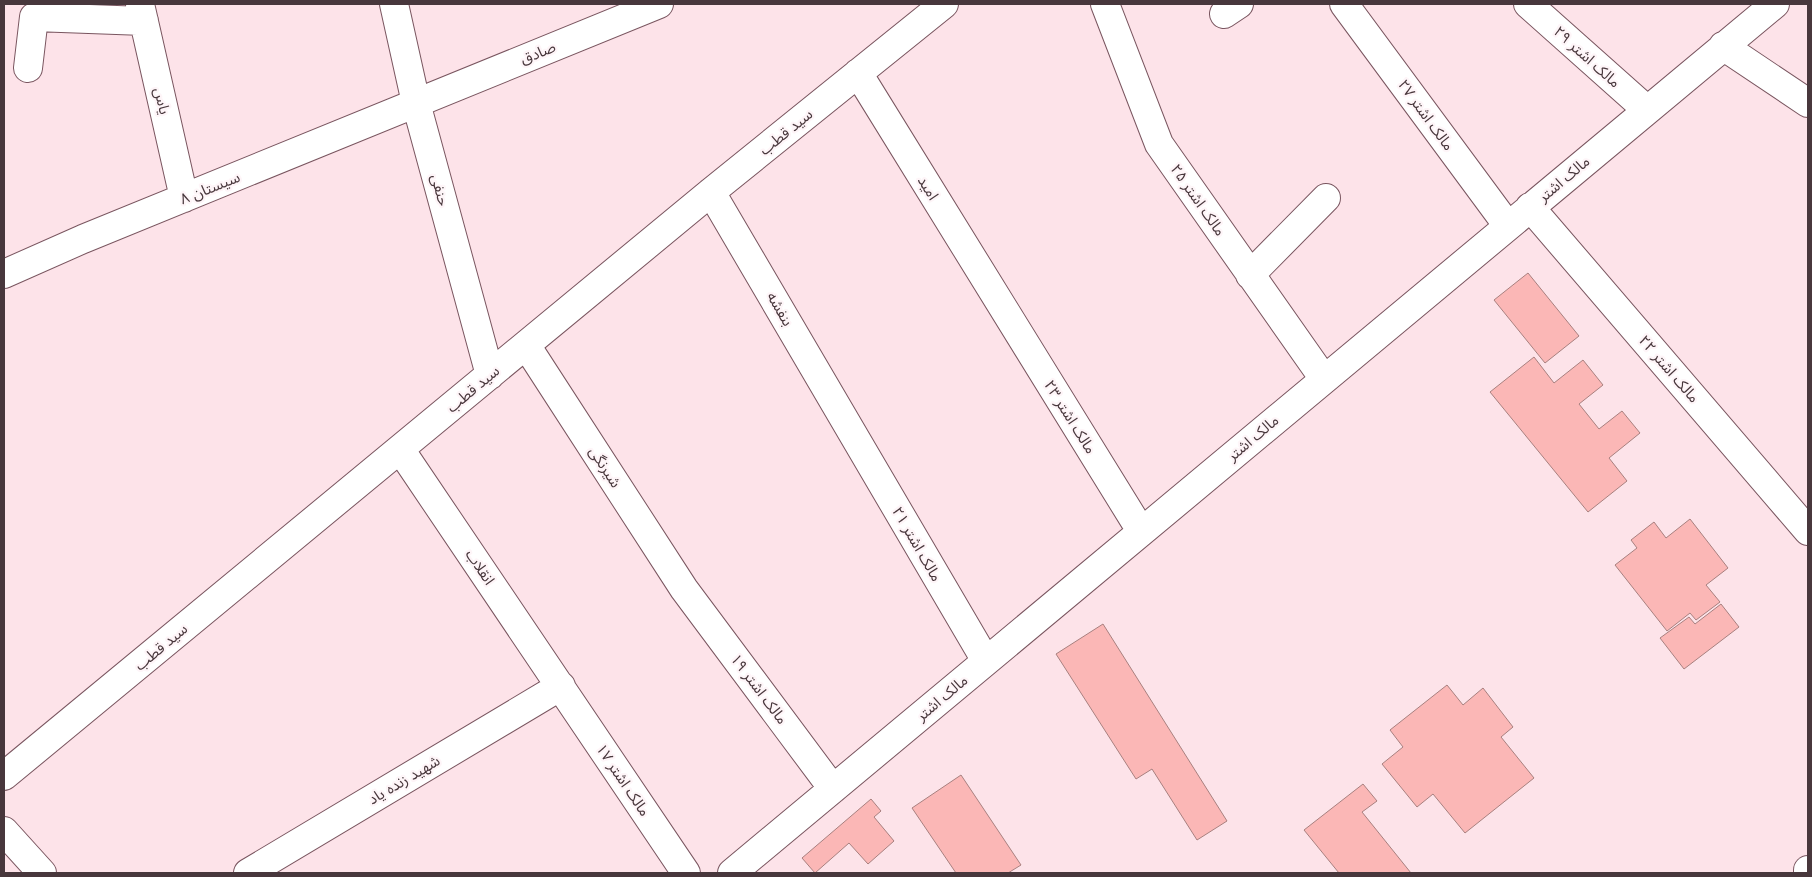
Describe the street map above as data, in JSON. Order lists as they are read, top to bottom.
{
  "streets": {
    "street": [
      "صادق",
      "مالک اشتر ۲۹",
      "یاس",
      "مالک اشتر ۲۷",
      "سید قطب",
      "مالک اشتر",
      "سیستان ۸",
      "امید",
      "حنفی",
      "مالک اشتر ۲۵",
      "بنفشه",
      "مالک اشتر ۲۲",
      "مالک اشتر ۲۳",
      "شیرنگی",
      "مالک اشتر ۲۱",
      "انقلاب",
      "مالک اشتر ۱۹",
      "شهید زنده یاد",
      "مالک اشتر ۱۷"
    ]
  },
  "crossings": [
    ["صادق", "سیستان ۸"],
    ["صادق", "حنفی"],
    ["مالک اشتر ۲۹", "مالک اشتر"],
    ["یاس", "سیستان ۸"],
    ["مالک اشتر ۲۷", "مالک اشتر"],
    ["سید قطب", "امید"],
    ["سید قطب", "حنفی"],
    ["سید قطب", "بنفشه"],
    ["سید قطب", "شیرنگی"],
    ["سید قطب", "انقلاب"],
    ["مالک اشتر", "مالک اشتر ۲۵"],
    ["مالک اشتر", "مالک اشتر ۲۲"],
    ["مالک اشتر", "مالک اشتر ۲۳"],
    ["مالک اشتر", "مالک اشتر ۲۱"],
    ["مالک اشتر", "مالک اشتر ۱۹"],
    ["سیستان ۸", "حنفی"],
    ["امید", "مالک اشتر ۲۳"],
    ["بنفشه", "مالک اشتر ۲۱"],
    ["شیرنگی", "مالک اشتر ۱۹"],
    ["انقلاب", "شهید زنده یاد"],
    ["انقلاب", "مالک اشتر ۱۷"],
    ["شهید زنده یاد", "مالک اشتر ۱۷"]
  ]
}
